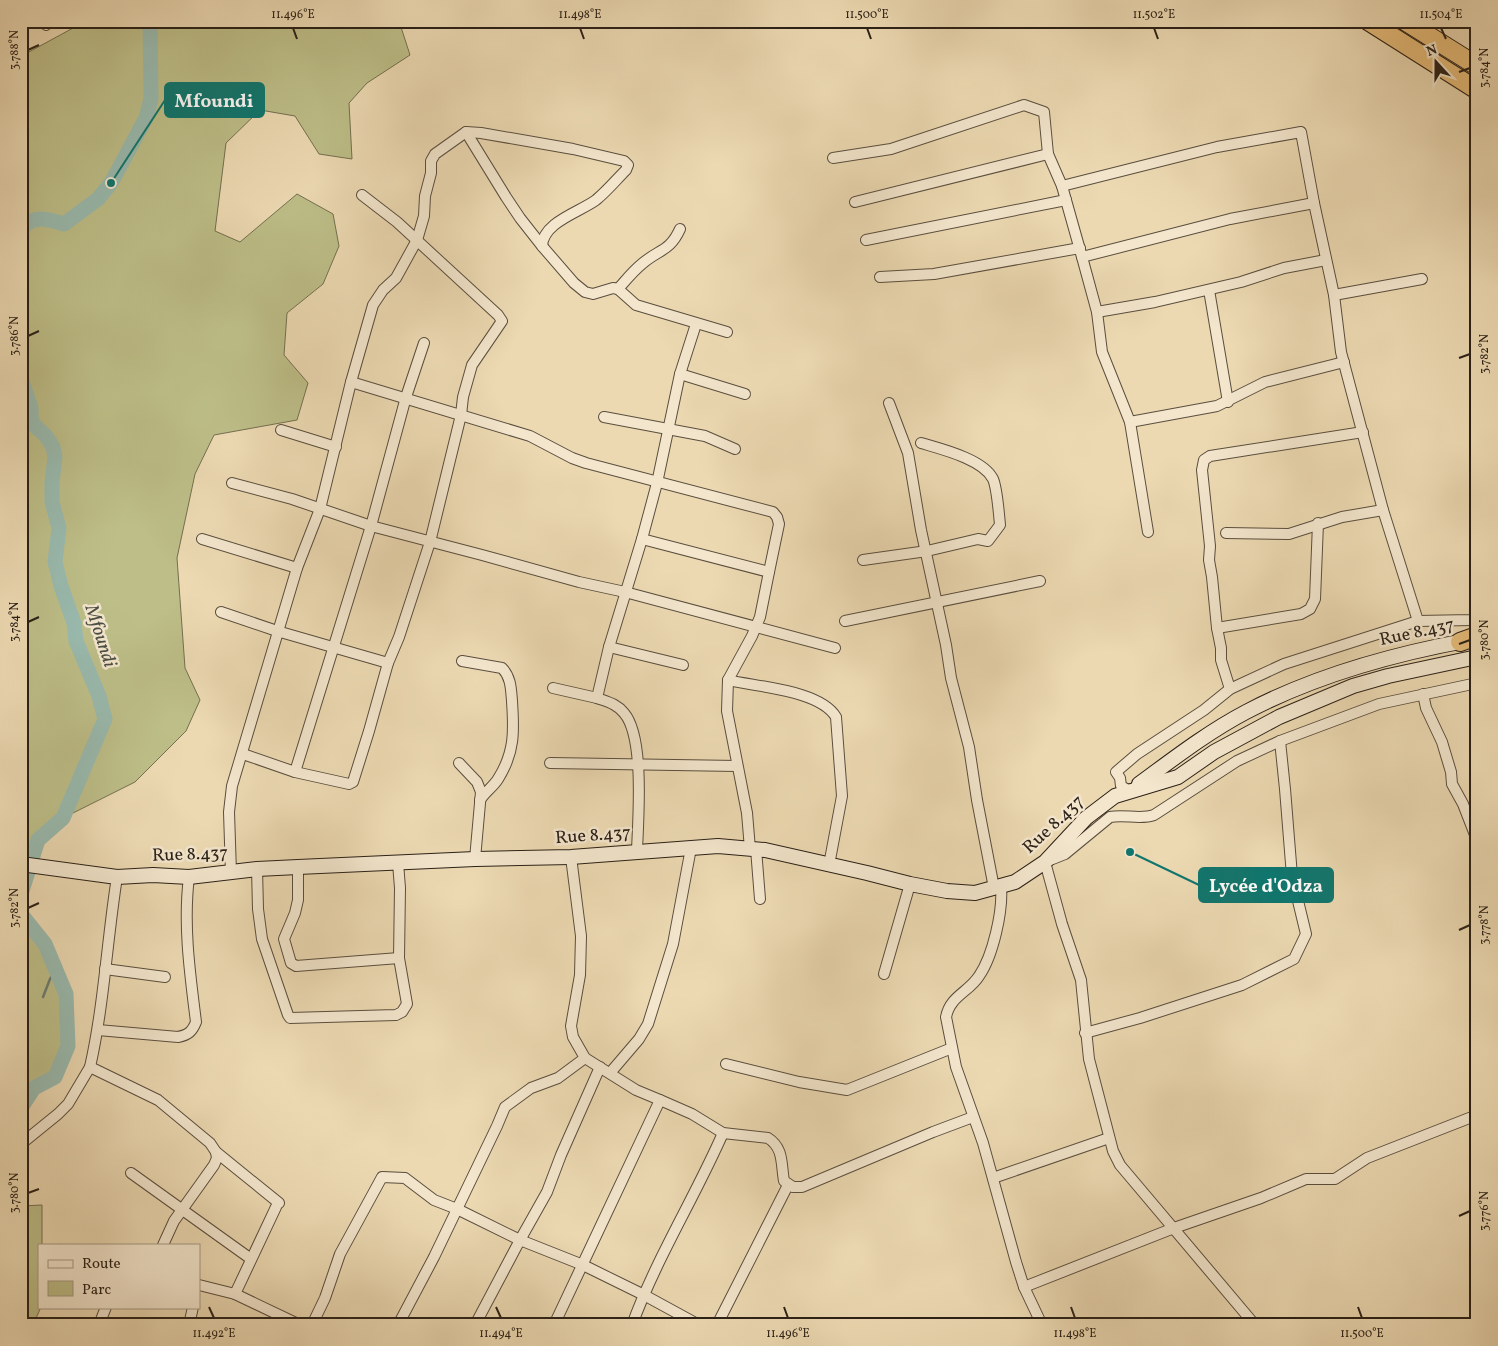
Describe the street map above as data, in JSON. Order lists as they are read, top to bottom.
{
  "streets": {
    "main road": ["Rue 8.437"]
  },
  "water": ["Mfoundi"],
  "places": ["Mfoundi", "Lycée d'Odza"],
  "legend": ["Route", "Parc"],
  "north": "top",
  "coordinates": [
    "11.496°E",
    "11.498°E",
    "11.500°E",
    "11.502°E",
    "11.504°E",
    "3.788°N",
    "3.784°N",
    "3.786°N",
    "3.782°N",
    "3.780°N",
    "3.778°N",
    "3.776°N",
    "11.492°E",
    "11.494°E"
  ]
}
